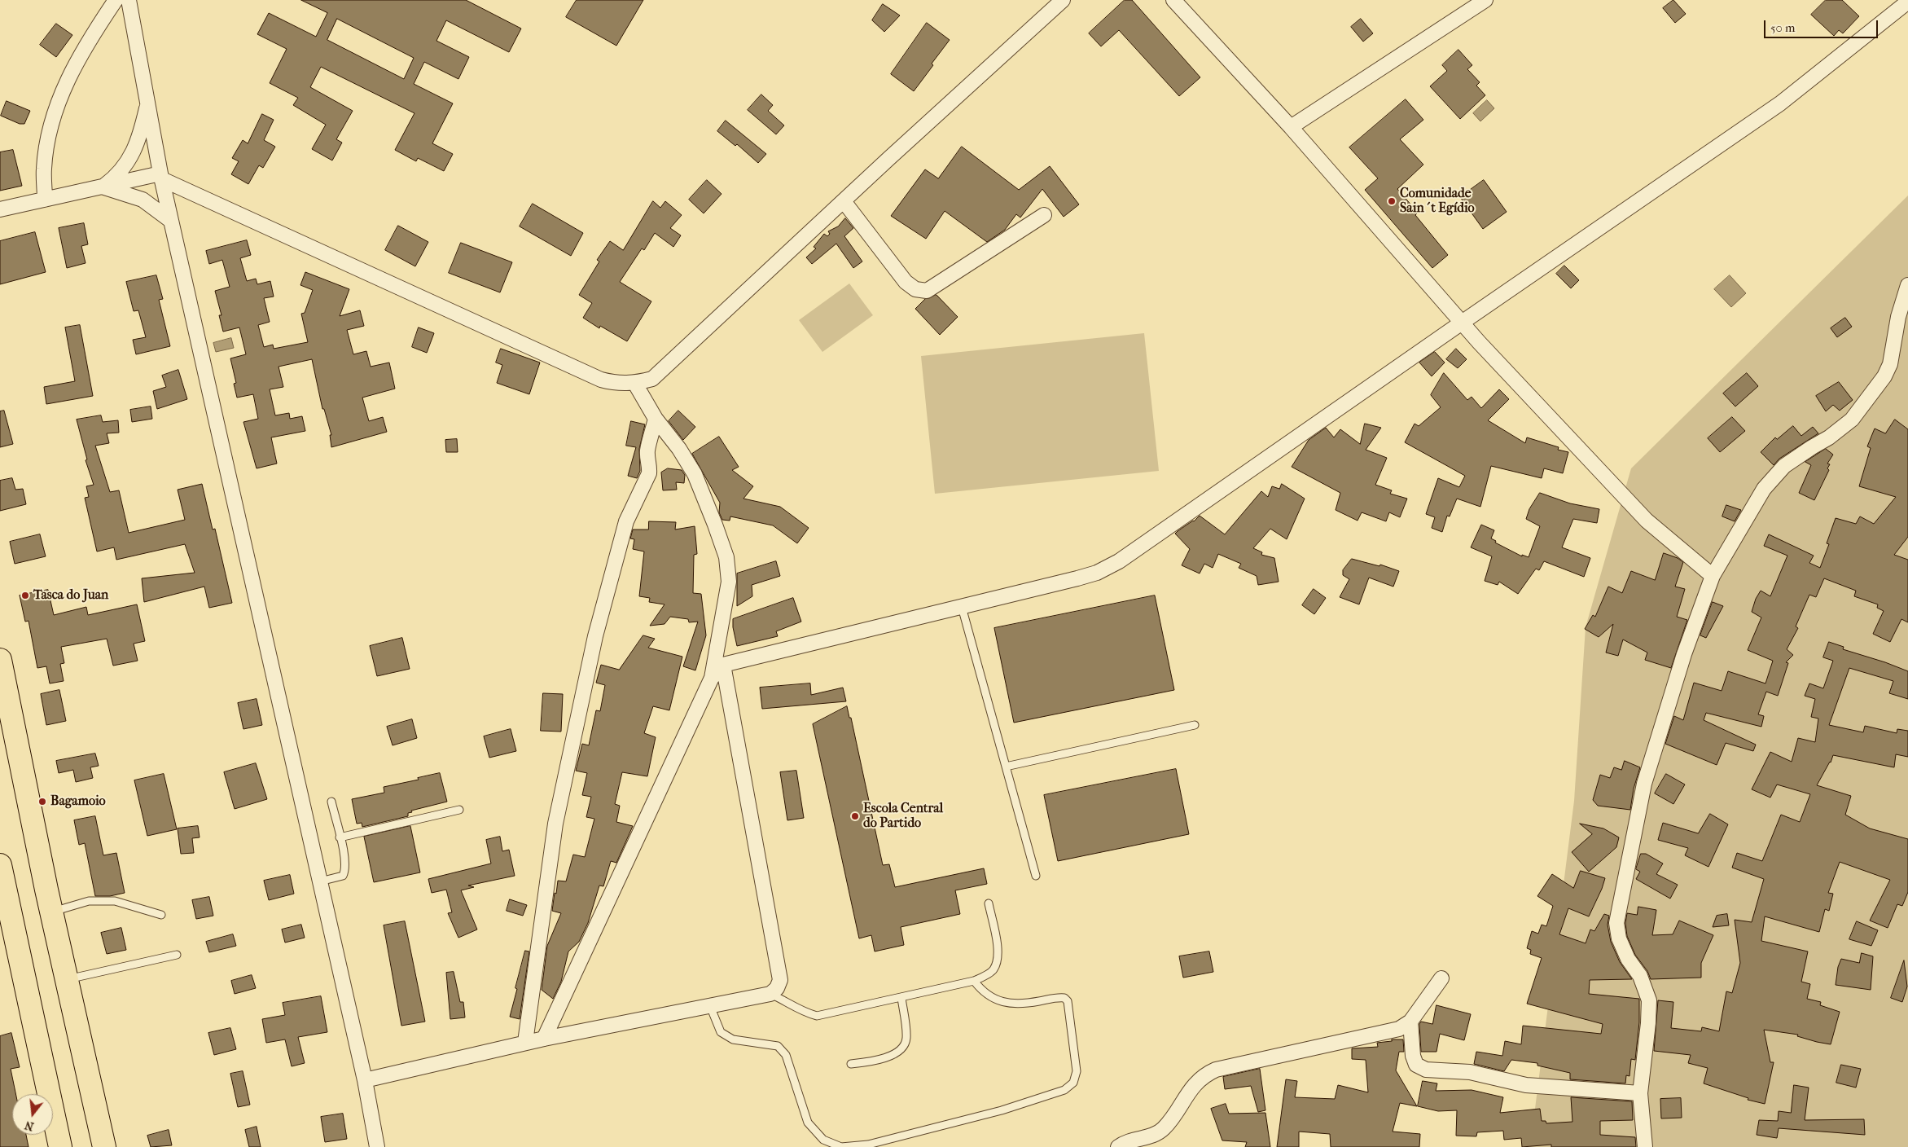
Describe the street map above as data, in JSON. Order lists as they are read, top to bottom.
{
  "places": [
    "Comunidade Sain´t Egídio",
    "Tasca do Juan",
    "Bagamoio",
    "Escola Central do Partido"
  ],
  "scale_bar": "50 m",
  "north": "bottom"
}
